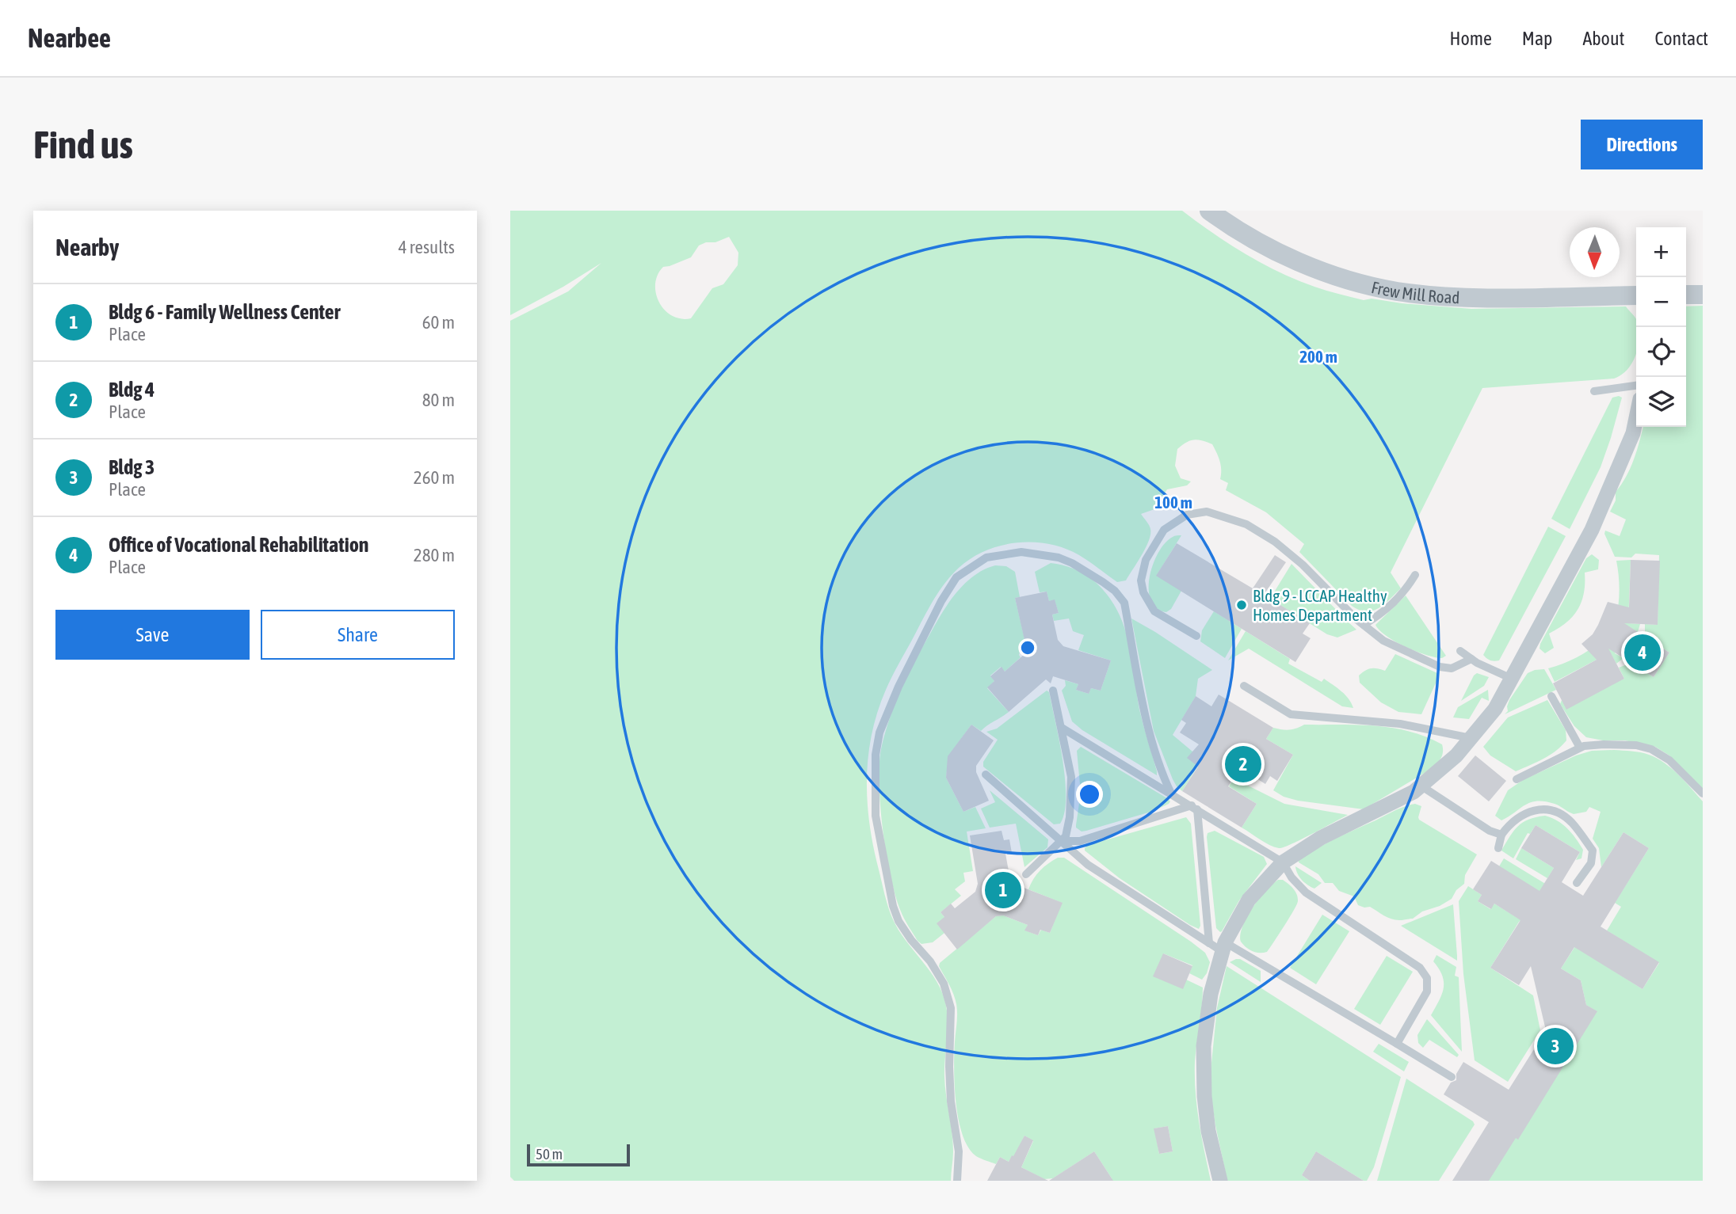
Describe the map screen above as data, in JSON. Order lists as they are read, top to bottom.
{
  "streets": {
    "street": ["Frew Mill Road"]
  },
  "places": ["Bldg 9 - LCCAP Healthy Homes Department"],
  "scale_bar": "50 m",
  "north": "bottom",
  "page": {
    "header": "Nearbee",
    "nav": [
      "Home",
      "Map",
      "About",
      "Contact"
    ],
    "buttons": [
      "Directions",
      ["Save", "Share"]
    ],
    "title": "Find us",
    "heading": ["Nearby", "4 results"],
    "map_buttons": ["+", "−"],
    "list": [
      {
        "mark": "1",
        "name": "Bldg 6 - Family Wellness Center",
        "note": "Place",
        "value": "60 m"
      },
      {
        "mark": "2",
        "name": "Bldg 4",
        "note": "Place",
        "value": "80 m"
      },
      {
        "mark": "3",
        "name": "Bldg 3",
        "note": "Place",
        "value": "260 m"
      },
      {
        "mark": "4",
        "name": "Office of Vocational Rehabilitation",
        "note": "Place",
        "value": "280 m"
      }
    ],
    "pins": [
      "4",
      "2",
      "1",
      "3"
    ],
    "scale": "50 m"
  },
  "rings": ["200 m", "100 m"]
}
